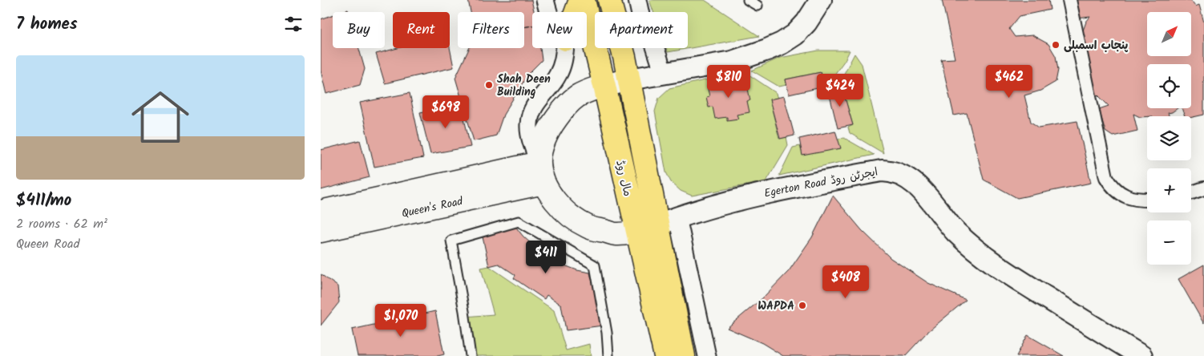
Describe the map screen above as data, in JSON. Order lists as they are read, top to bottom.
{
  "streets": {
    "main road": ["مال روڈ", "Queen's Road"],
    "street": ["Egerton Road ایجرٹن روڈ"]
  },
  "places": ["پنجاب اسمبلی", "Shah Deen Building", "WAPDA"],
  "north": "top right",
  "page": {
    "heading": "7 homes",
    "map_buttons": ["+", "−"],
    "chip": [
      "Buy",
      "Rent",
      "Filters",
      "New",
      "Apartment"
    ],
    "list": [
      {
        "name": "$411/mo",
        "note": "2 rooms · 62 m² · Queen Road"
      }
    ],
    "price": [
      "$810",
      "$462",
      "$424",
      "$698",
      "$411",
      "$408",
      "$1,070"
    ]
  }
}
